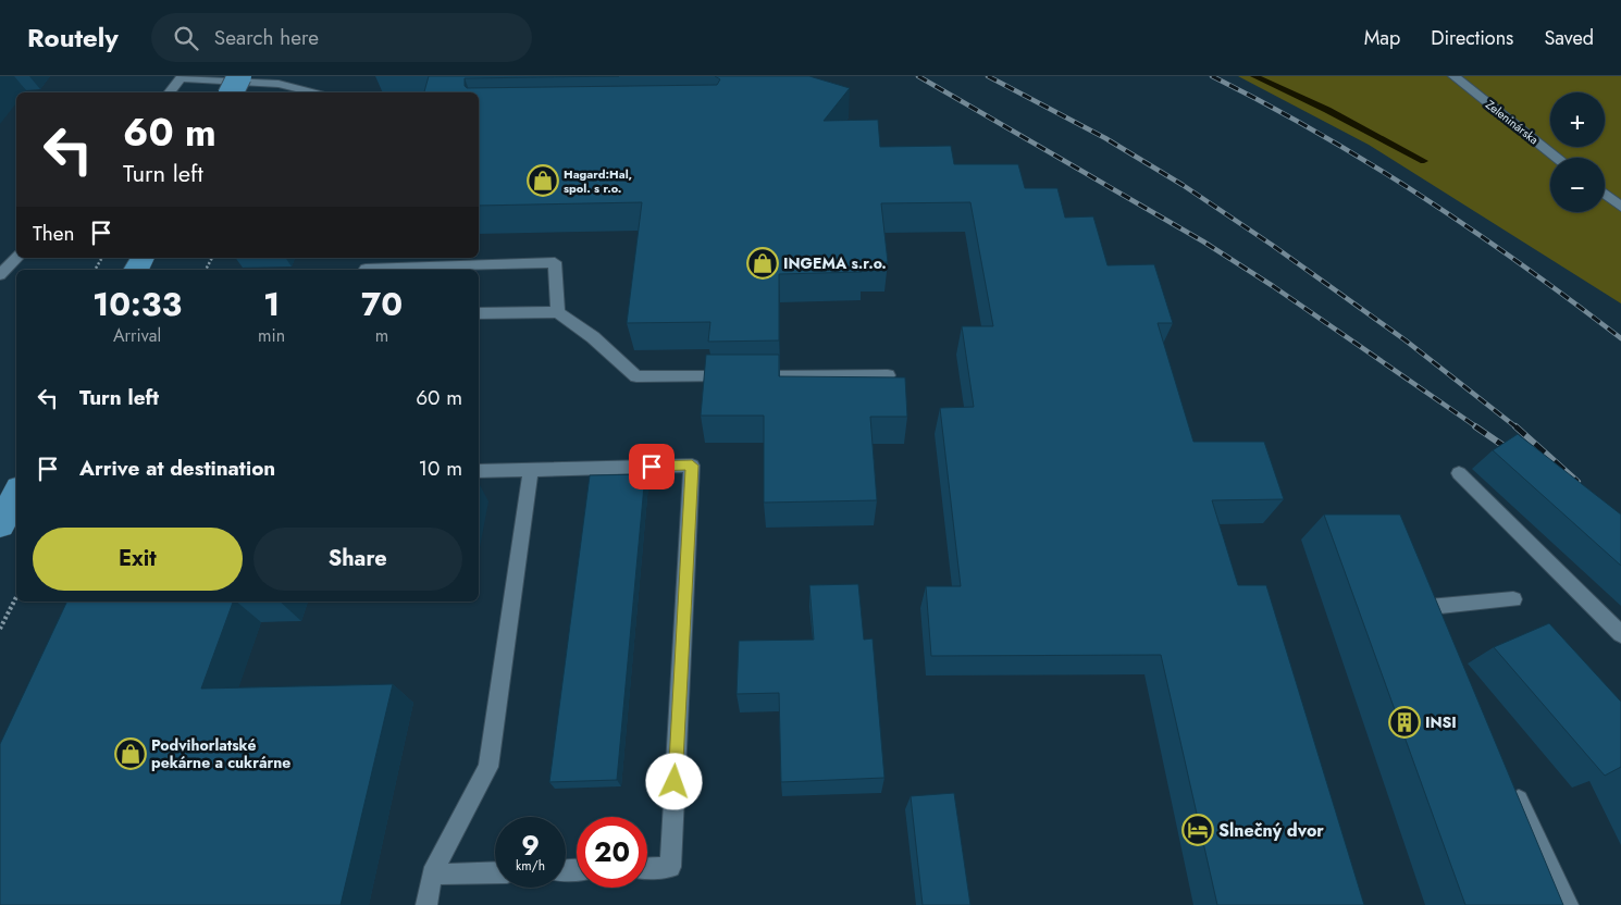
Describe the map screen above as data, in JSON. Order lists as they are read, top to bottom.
{
  "streets": {
    "lane": ["Zeleninárska"]
  },
  "places": {
    "shop": ["Hagard:Hal, spol. s r.o.", "INGEMA s.r.o.", "Podvihorlatské pekárne a cukrárne"],
    "building": ["INSI"],
    "hotel": ["Slnečný dvor"]
  },
  "page": {
    "header": "Routely",
    "search": "Search here",
    "nav": ["Map", "Directions", "Saved"],
    "map_buttons": ["+", "−"],
    "turn": ["60 m", "Turn left"],
    "then": "Then",
    "eta": [
      "10:33",
      "Arrival",
      "1",
      "min",
      "70",
      "m"
    ],
    "list": [
      {
        "name": "Turn left",
        "value": "60 m"
      },
      {
        "name": "Arrive at destination",
        "value": "10 m"
      }
    ],
    "buttons": ["Exit", "Share"],
    "speed": "9 km/h",
    "limit": "20"
  }
}
